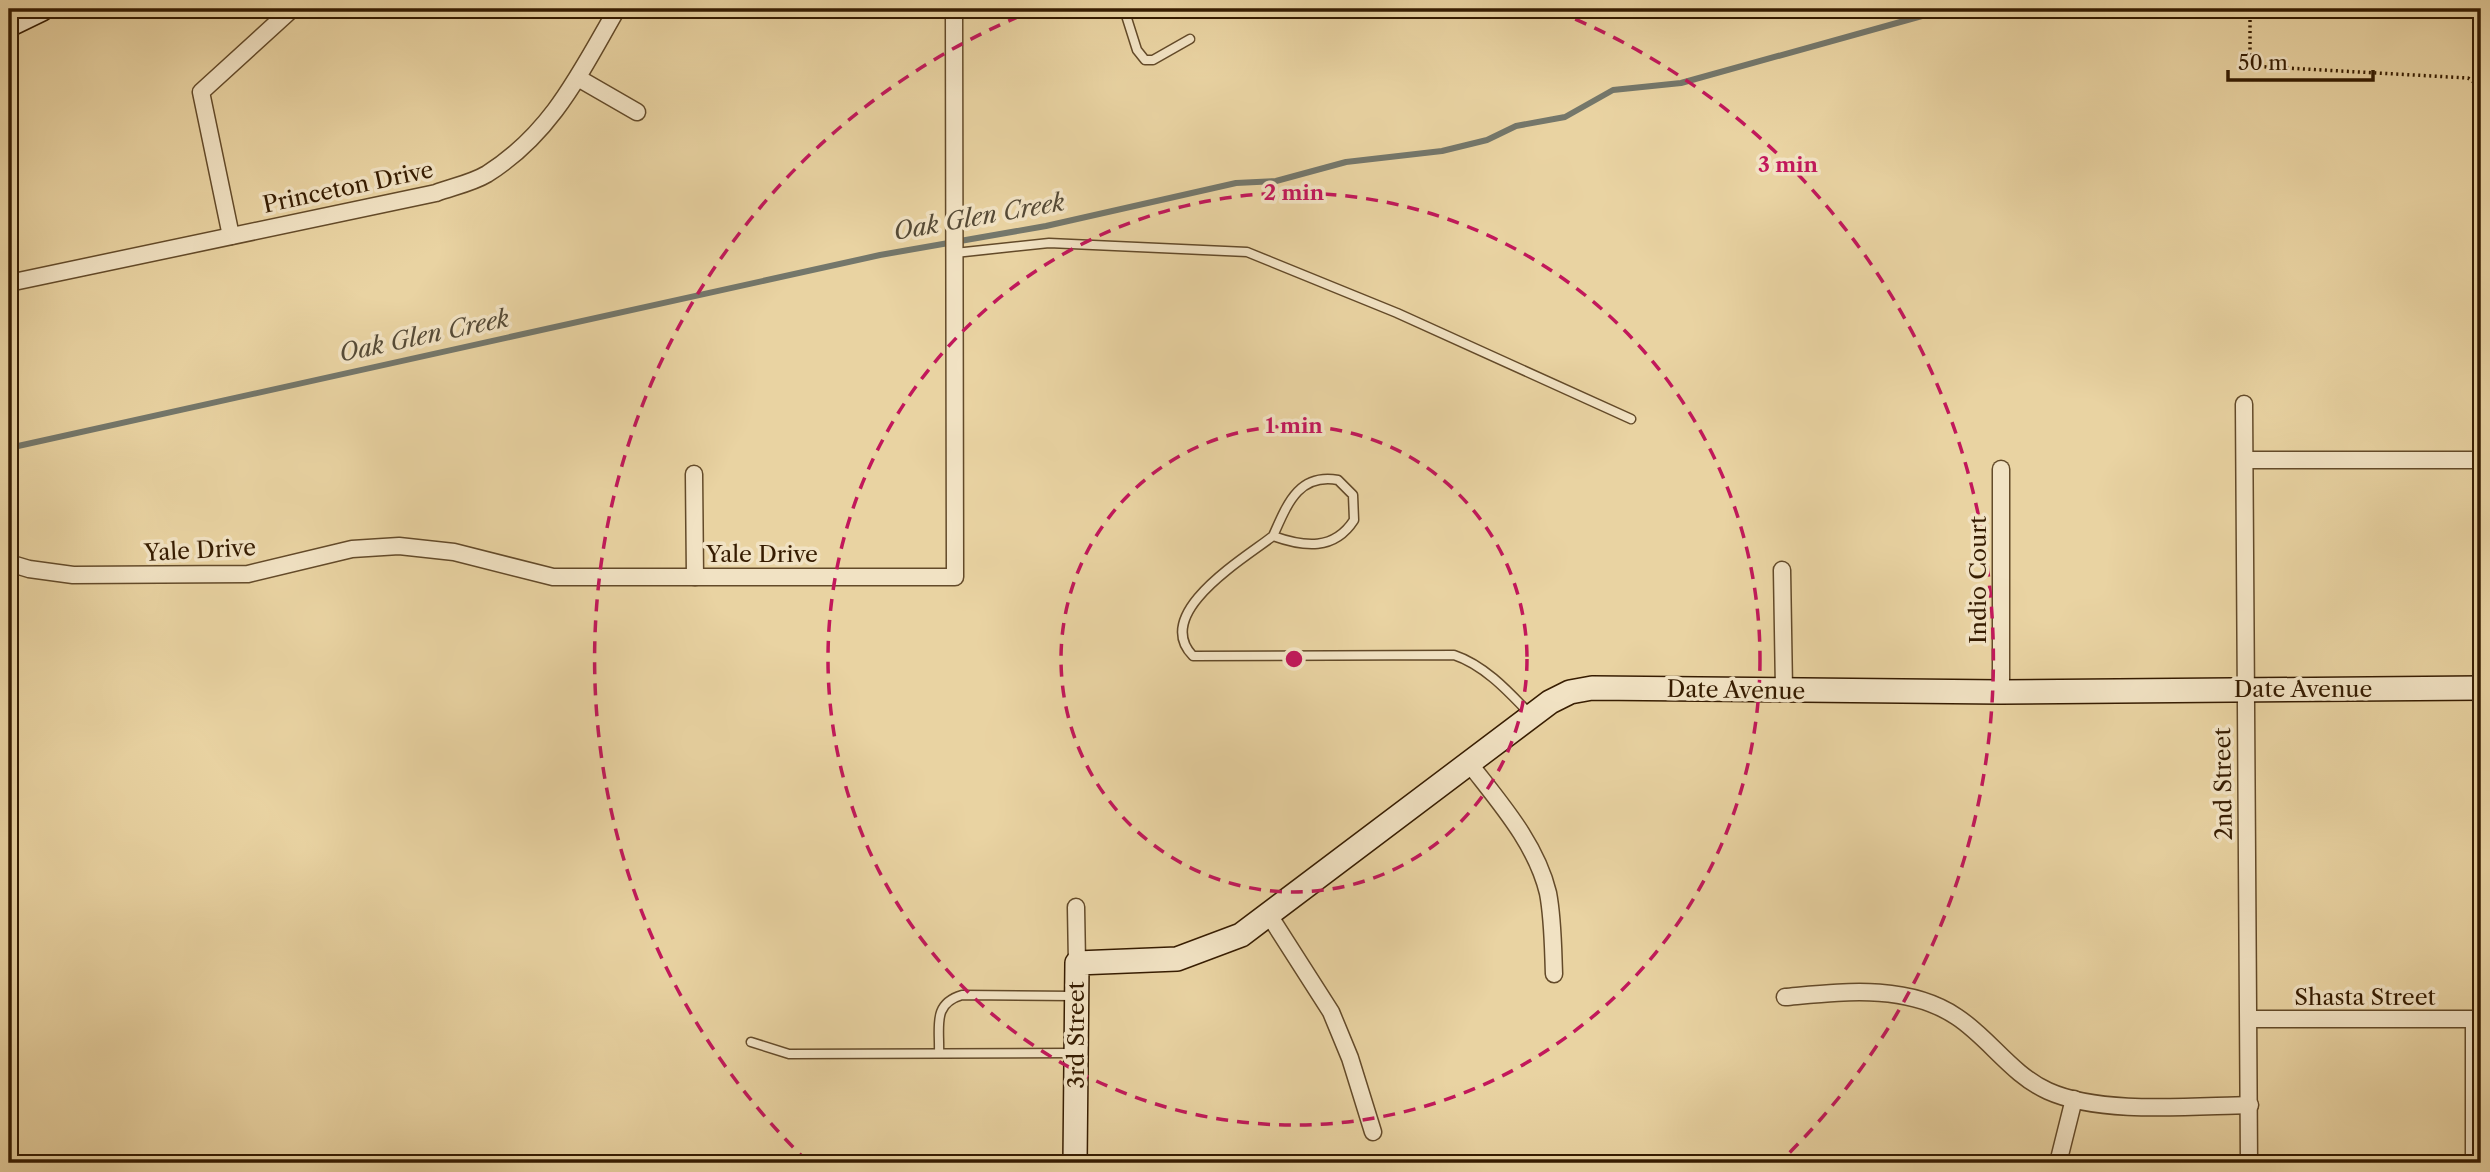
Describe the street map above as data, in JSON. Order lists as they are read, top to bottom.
{
  "streets": {
    "street": [
      "Princeton Drive",
      "Yale Drive",
      "Indio Court",
      "Date Avenue",
      "2nd Street",
      "Shasta Street",
      "3rd Street"
    ]
  },
  "crossings": [
    ["Indio Court", "Date Avenue"],
    ["Date Avenue", "2nd Street"],
    ["Date Avenue", "3rd Street"],
    ["2nd Street", "Shasta Street"]
  ],
  "water": ["Oak Glen Creek"],
  "scale_bar": "50 m",
  "rings": ["3 min", "2 min", "1 min"]
}
